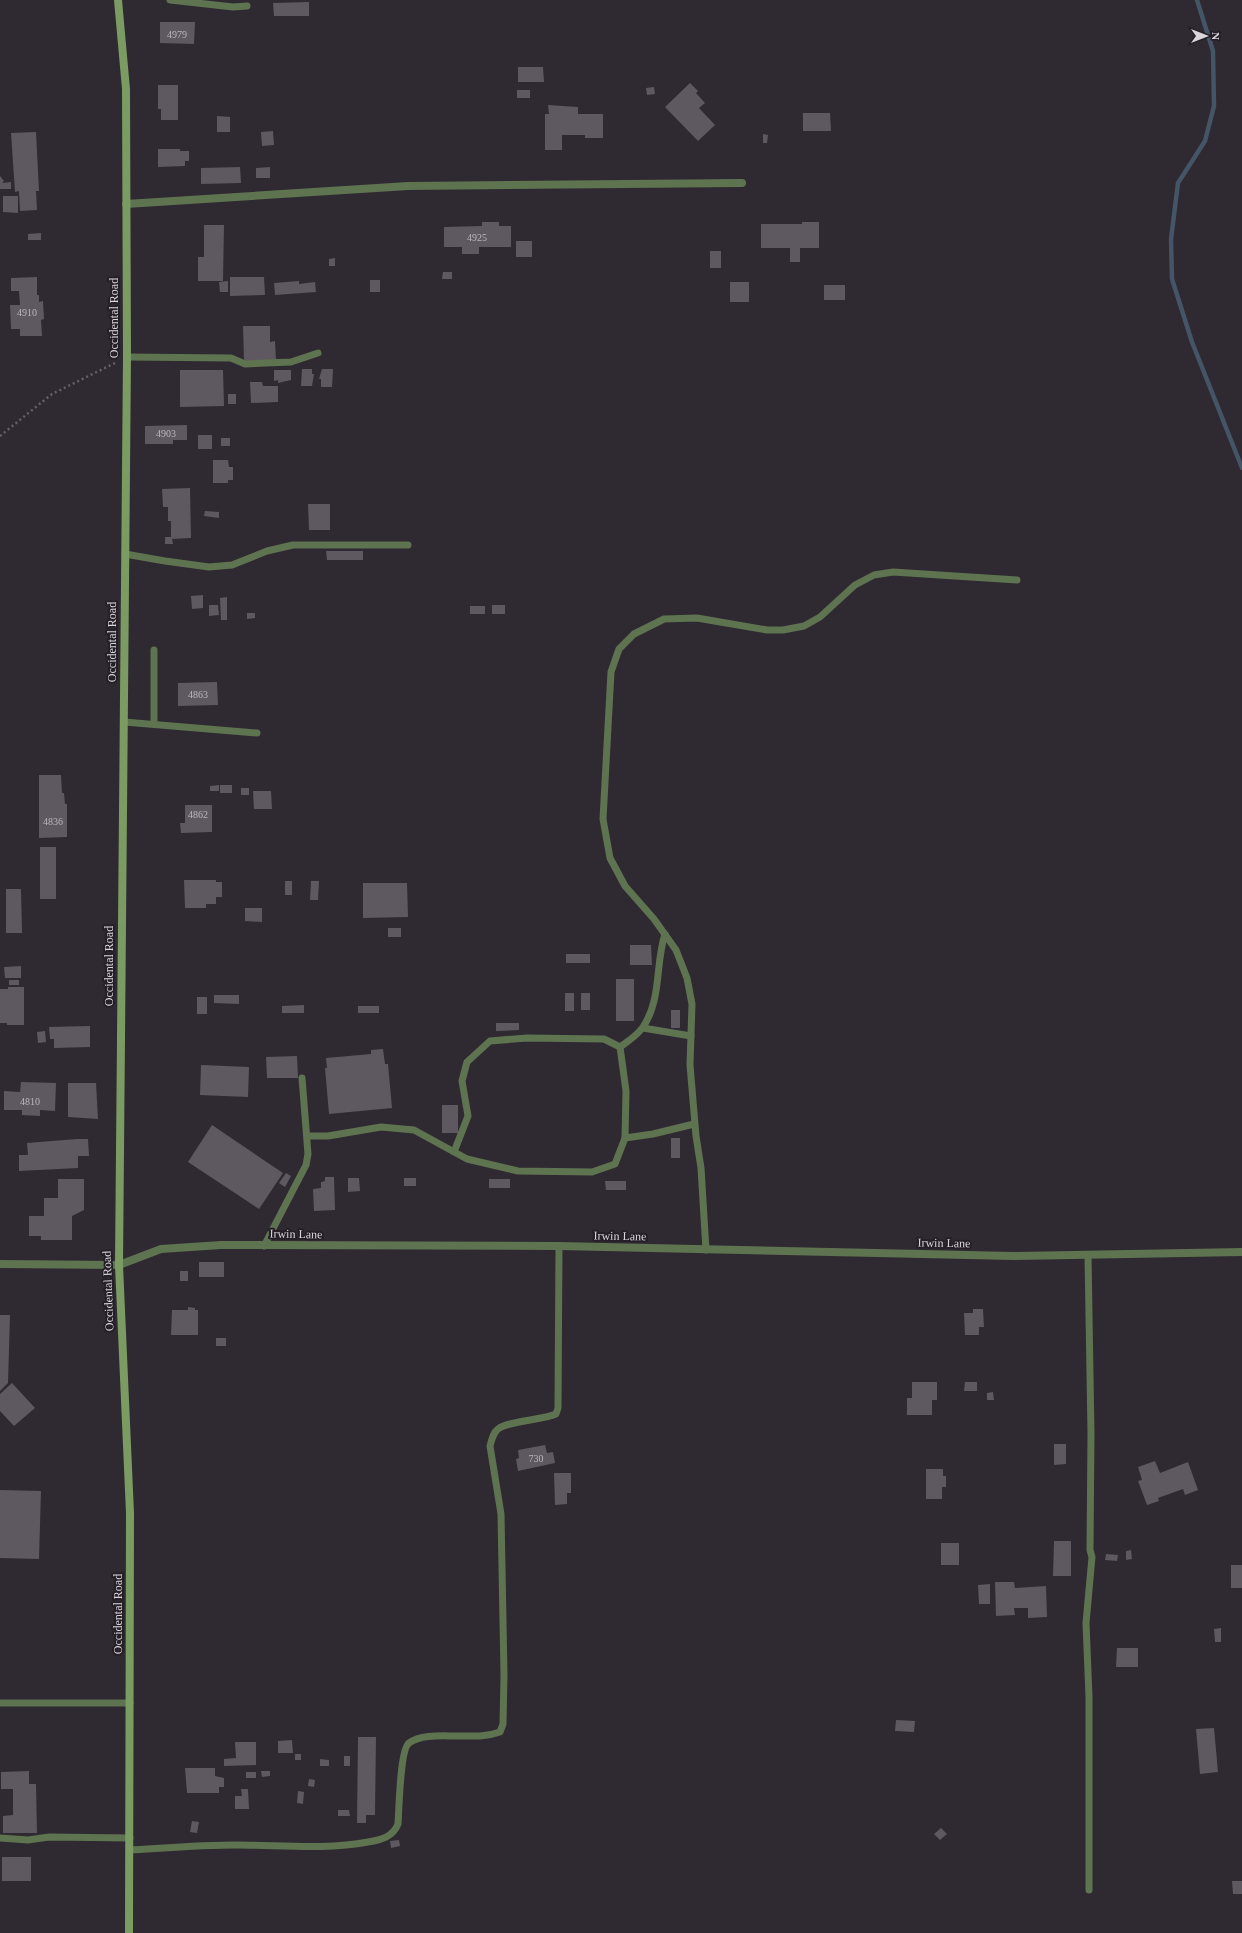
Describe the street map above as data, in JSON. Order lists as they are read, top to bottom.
{
  "streets": {
    "street": ["Occidental Road", "Irwin Lane"]
  },
  "crossings": [
    ["Occidental Road", "Irwin Lane"]
  ],
  "house_numbers": [
    "4979",
    "4925",
    "4910",
    "4903",
    "4863",
    "4862",
    "4836",
    "4810",
    "730"
  ],
  "north": "right"
}
